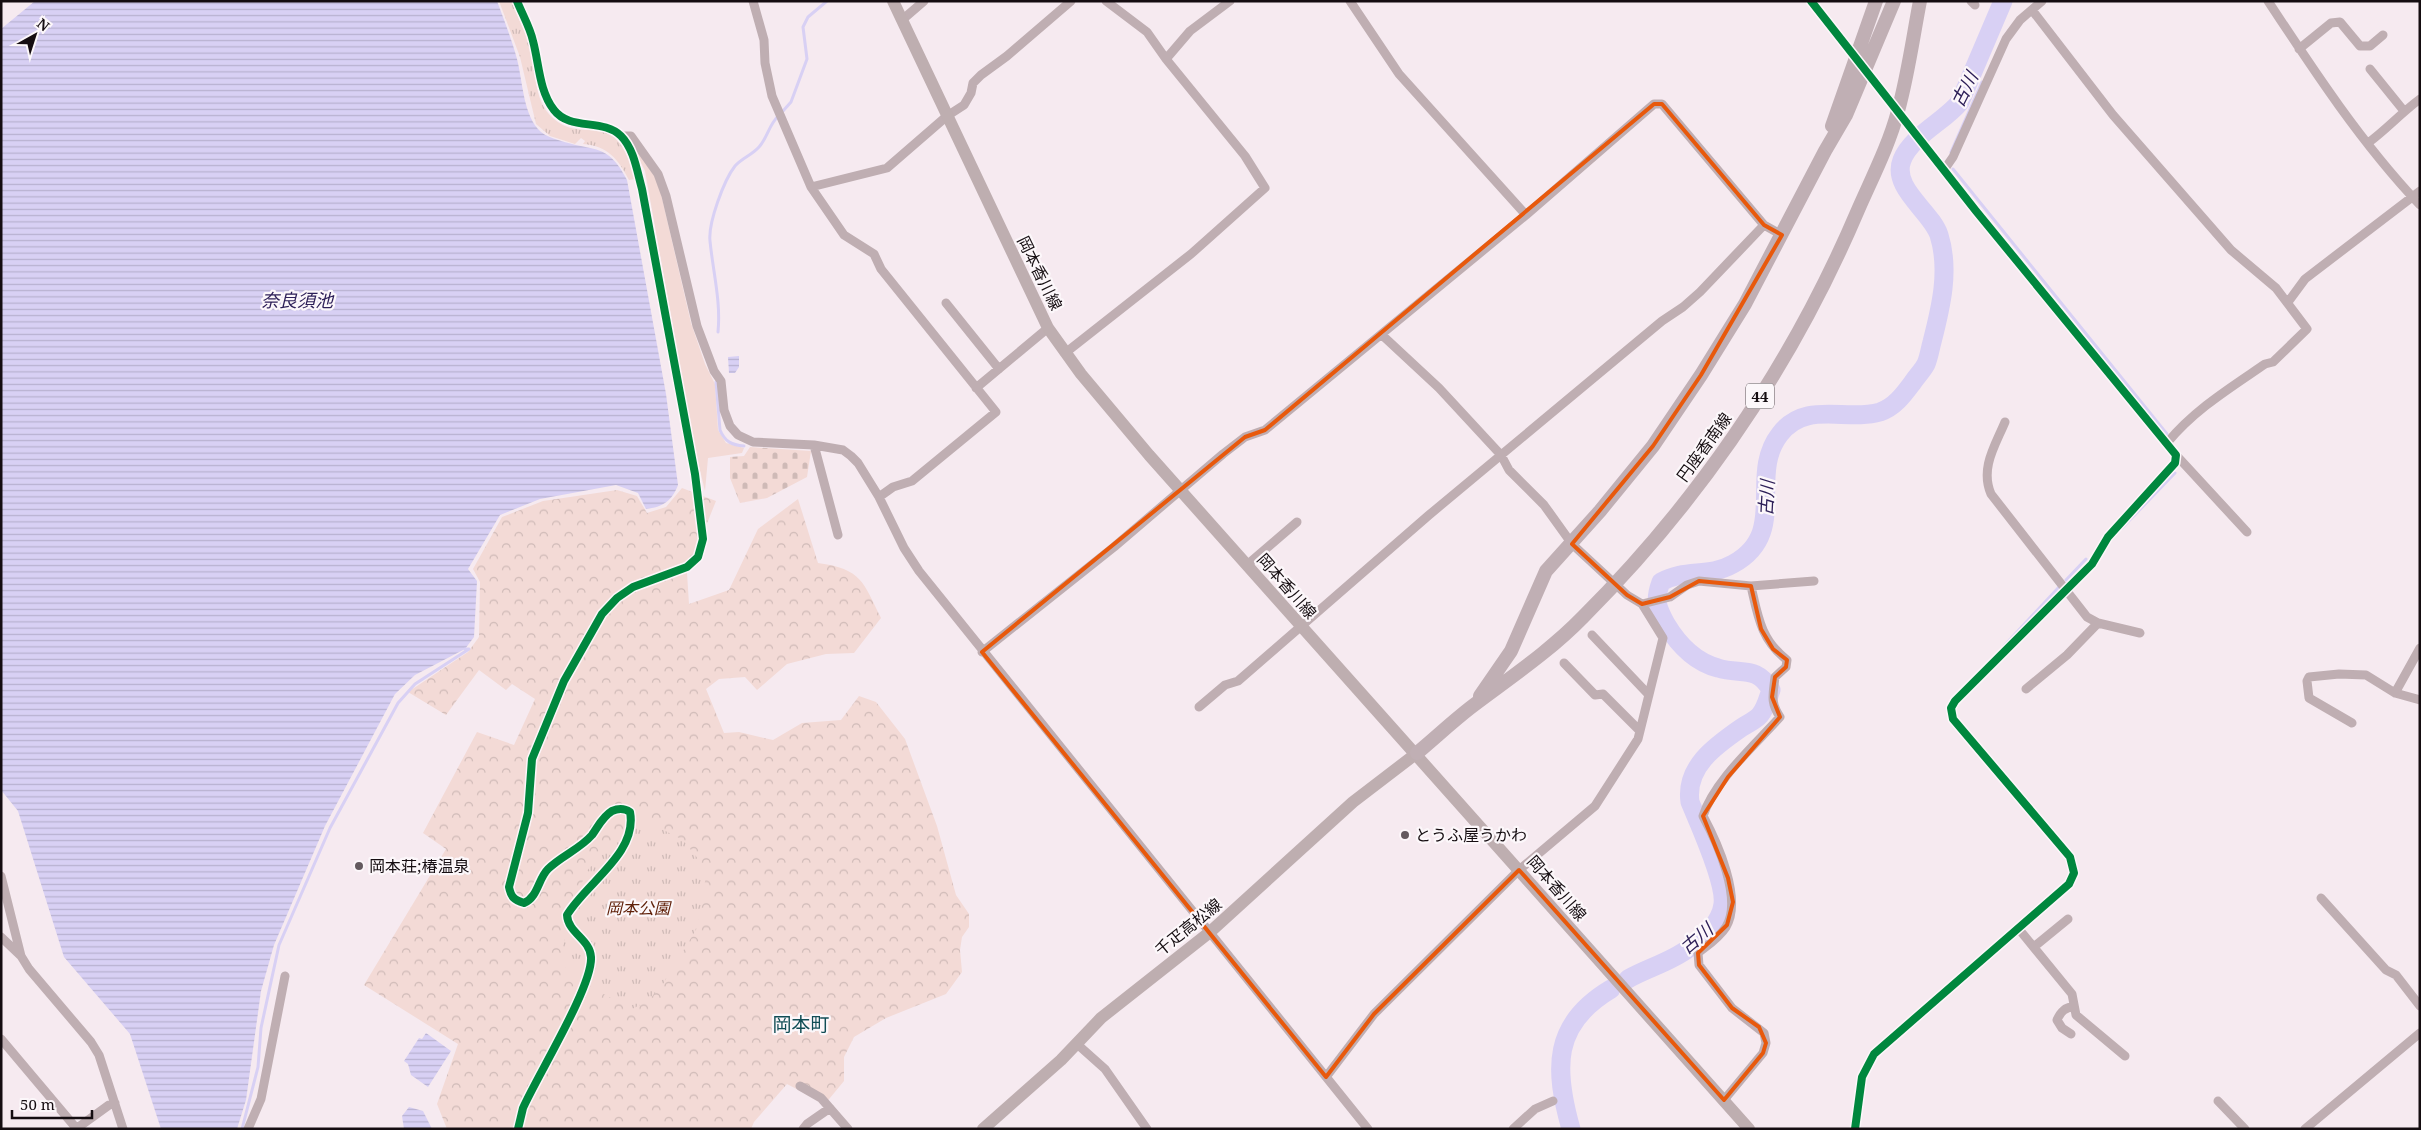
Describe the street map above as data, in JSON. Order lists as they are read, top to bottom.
{
  "streets": {
    "main road": [
      "岡本香川線",
      "44",
      "円座香南線",
      "千疋高松線"
    ]
  },
  "crossings": [
    ["岡本香川線", "円座香南線"],
    ["岡本香川線", "千疋高松線"],
    ["44", "円座香南線"],
    ["円座香南線", "千疋高松線"]
  ],
  "districts": ["岡本町"],
  "water": ["古川", "奈良須池"],
  "parks": ["岡本公園"],
  "places": ["とうふ屋うかわ", "岡本荘;椿温泉"],
  "scale_bar": "50 m",
  "north": "top right"
}
